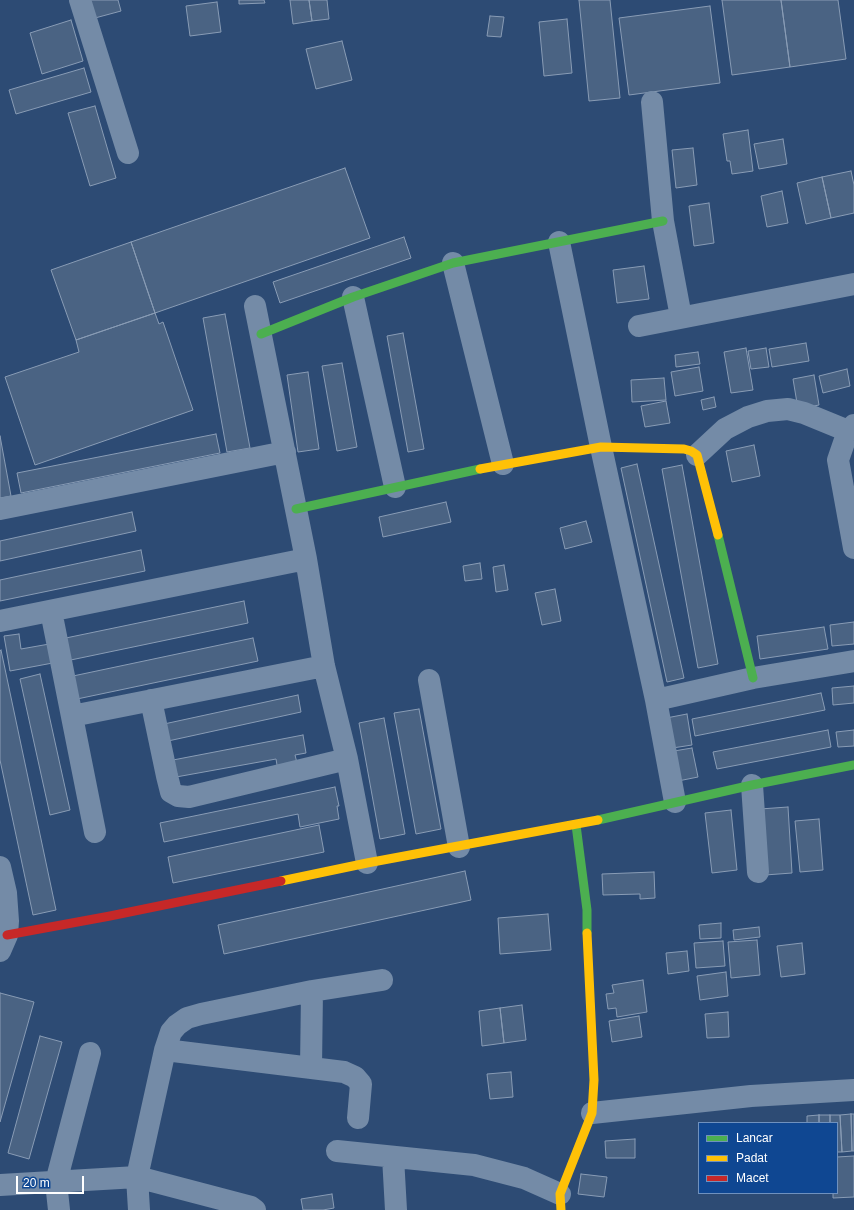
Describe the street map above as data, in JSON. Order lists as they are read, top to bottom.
{
  "legend": ["Lancar", "Padat", "Macet"],
  "scale_bar": "20 m"
}
